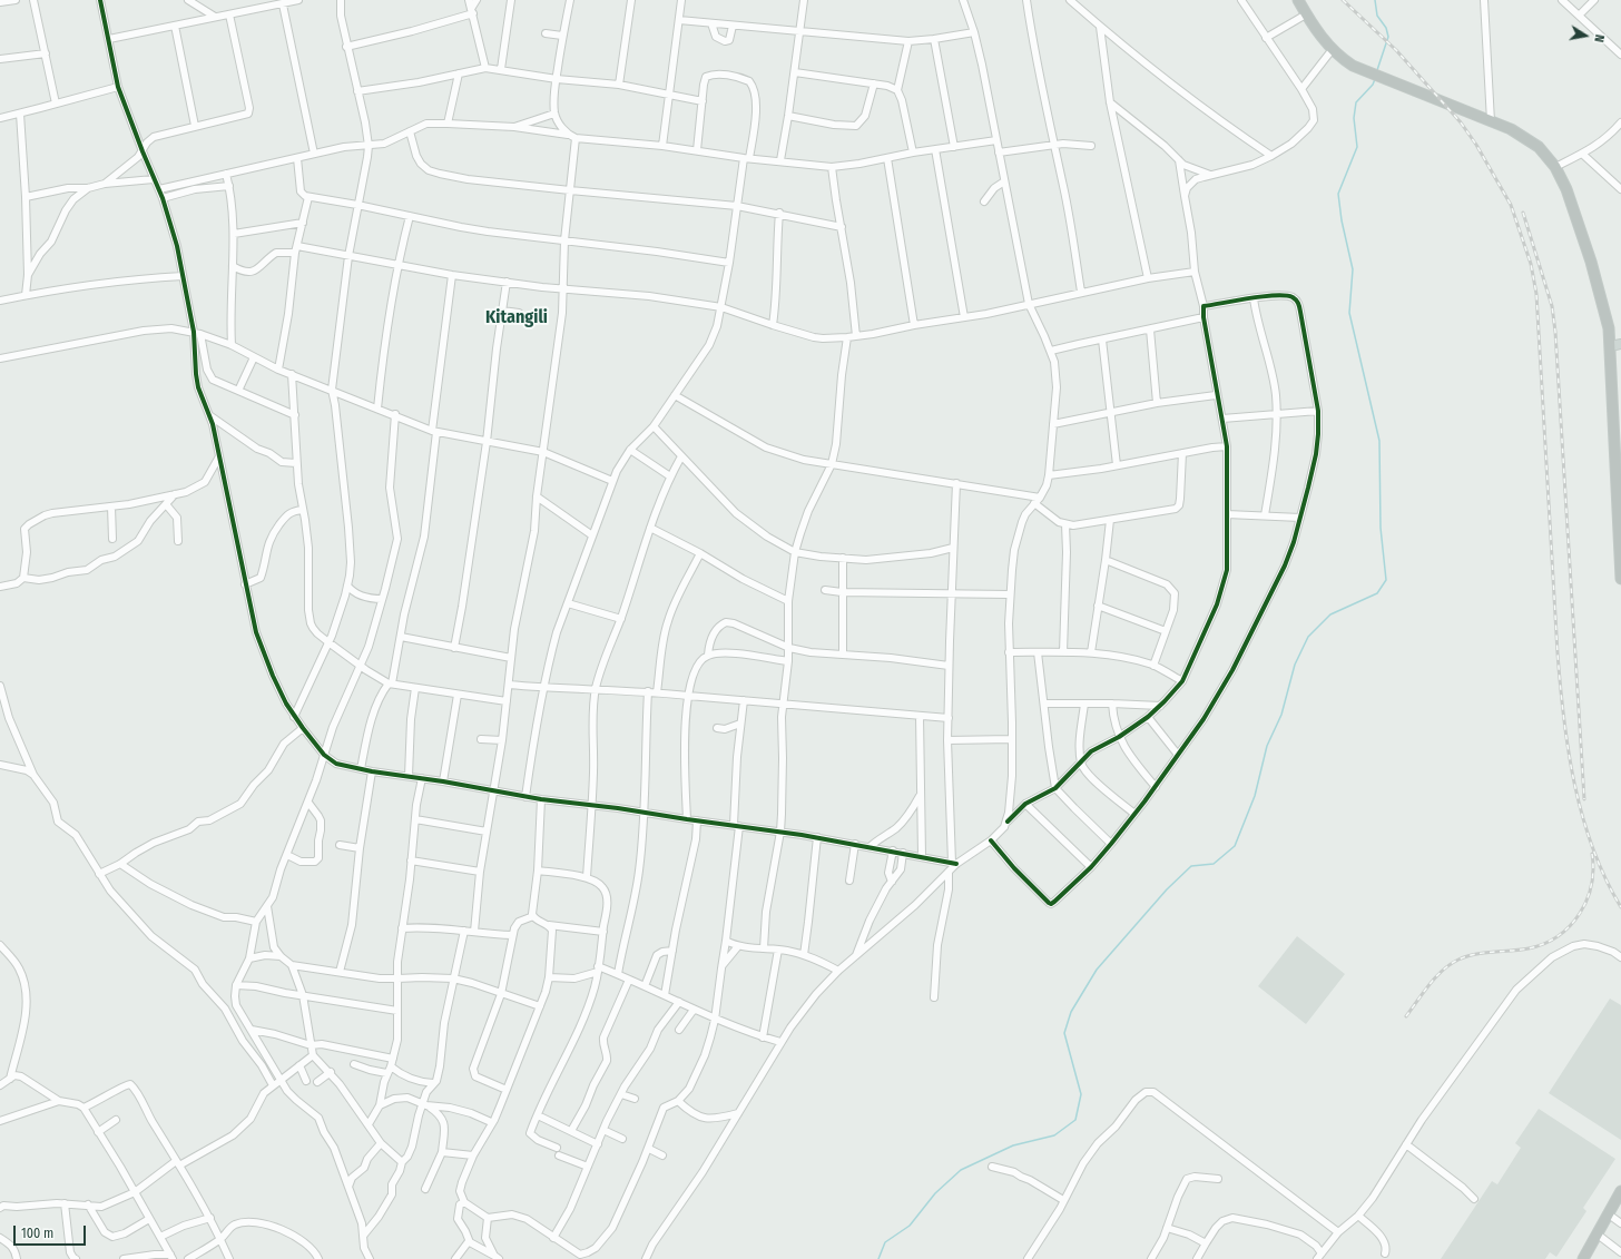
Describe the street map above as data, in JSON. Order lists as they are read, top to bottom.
{
  "districts": ["Kitangili"],
  "scale_bar": "100 m",
  "north": "right"
}
